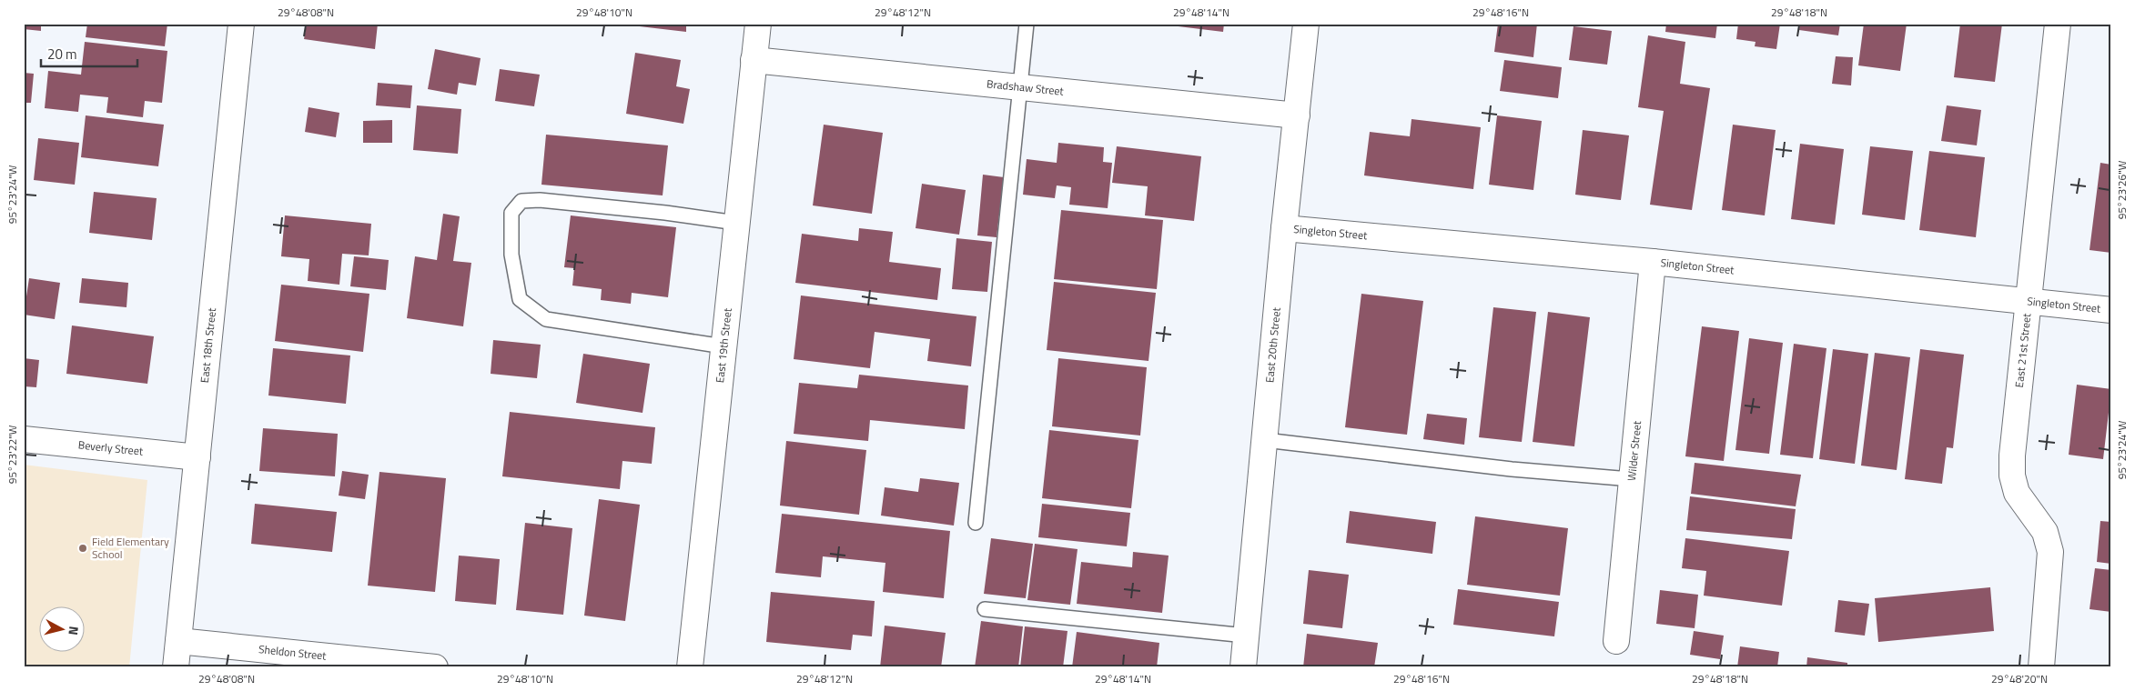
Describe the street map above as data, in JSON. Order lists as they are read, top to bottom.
{
  "streets": {
    "street": [
      "Bradshaw Street",
      "Singleton Street",
      "East 18th Street",
      "East 19th Street",
      "East 20th Street",
      "East 21st Street",
      "Beverly Street",
      "Wilder Street",
      "Sheldon Street"
    ]
  },
  "crossings": [
    ["Bradshaw Street", "East 19th Street"],
    ["Bradshaw Street", "East 20th Street"],
    ["Singleton Street", "East 20th Street"],
    ["Singleton Street", "East 21st Street"],
    ["Singleton Street", "Wilder Street"],
    ["East 18th Street", "Beverly Street"],
    ["East 18th Street", "Sheldon Street"]
  ],
  "places": ["Field Elementary School"],
  "scale_bar": "20 m",
  "north": "right",
  "coordinates": [
    "29°48'08\"N",
    "29°48'10\"N",
    "29°48'12\"N",
    "29°48'14\"N",
    "29°48'16\"N",
    "29°48'18\"N",
    "95°23'26\"W",
    "95°23'24\"W",
    "95°23'22\"W",
    "29°48'20\"N"
  ]
}
